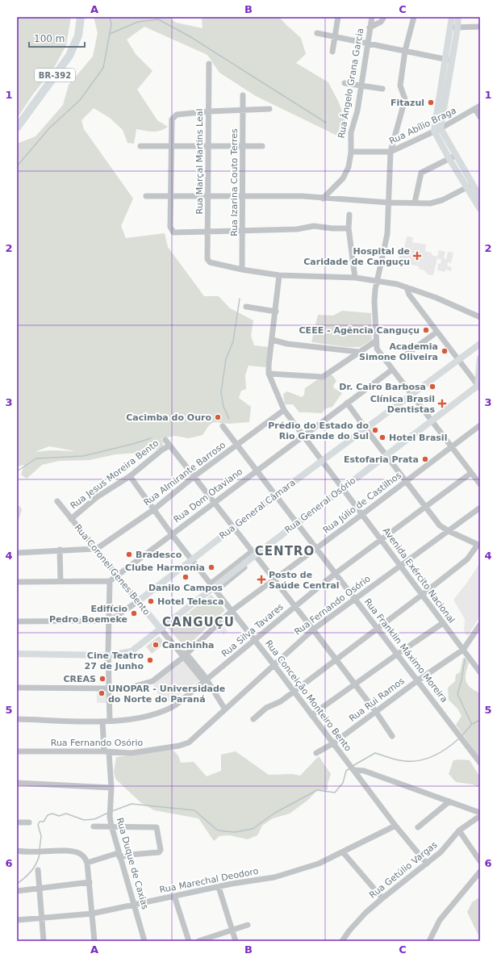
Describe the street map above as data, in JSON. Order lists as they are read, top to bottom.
{
  "streets": {
    "highway": ["BR-392"],
    "main road": ["Rua General Osório", "Rua General Câmara", "Rua Coronel Genes Bento"],
    "street": [
      "Rua Ângelo Grana Garcia",
      "Rua Abílio Braga",
      "Rua Marçal Martins Leal",
      "Rua Izarina Couto Terres",
      "Rua Almirante Barroso",
      "Rua Jesus Moreira Bento",
      "Rua Dom Otaviano",
      "Rua Júlio de Castilhos",
      "Avenida Exército Nacional",
      "Rua Fernando Osório",
      "Rua Silva Tavares",
      "Rua Franklin Máximo Moreira",
      "Rua Conceição Monteiro Bento",
      "Rua Rui Ramos",
      "Rua Duque de Caxias",
      "Rua Getúlio Vargas",
      "Rua Marechal Deodoro"
    ]
  },
  "crossings": [
    ["Rua Ângelo Grana Garcia", "Rua Abílio Braga"],
    ["Rua Marçal Martins Leal", "Rua Izarina Couto Terres"],
    ["Rua Almirante Barroso", "Rua Coronel Genes Bento"],
    ["Rua Almirante Barroso", "Avenida Exército Nacional"],
    ["Rua Almirante Barroso", "Rua Franklin Máximo Moreira"],
    ["Rua Almirante Barroso", "Rua Conceição Monteiro Bento"],
    ["Rua Jesus Moreira Bento", "Rua Coronel Genes Bento"],
    ["Rua Jesus Moreira Bento", "Rua Conceição Monteiro Bento"],
    ["Rua Dom Otaviano", "Rua Coronel Genes Bento"],
    ["Rua Dom Otaviano", "Avenida Exército Nacional"],
    ["Rua Dom Otaviano", "Rua Franklin Máximo Moreira"],
    ["Rua Dom Otaviano", "Rua Conceição Monteiro Bento"],
    ["Rua Júlio de Castilhos", "Rua Coronel Genes Bento"],
    ["Rua Júlio de Castilhos", "Avenida Exército Nacional"],
    ["Rua Júlio de Castilhos", "Rua Franklin Máximo Moreira"],
    ["Rua Júlio de Castilhos", "Rua Conceição Monteiro Bento"],
    ["Rua General Osório", "Rua Coronel Genes Bento"],
    ["Rua General Osório", "Avenida Exército Nacional"],
    ["Rua General Osório", "Rua Franklin Máximo Moreira"],
    ["Rua General Osório", "Rua Conceição Monteiro Bento"],
    ["Rua General Câmara", "Rua Coronel Genes Bento"],
    ["Rua General Câmara", "Avenida Exército Nacional"],
    ["Rua General Câmara", "Rua Franklin Máximo Moreira"],
    ["Rua General Câmara", "Rua Conceição Monteiro Bento"],
    ["Rua Coronel Genes Bento", "Rua Fernando Osório"],
    ["Rua Coronel Genes Bento", "Rua Silva Tavares"],
    ["Avenida Exército Nacional", "Rua Fernando Osório"],
    ["Avenida Exército Nacional", "Rua Silva Tavares"],
    ["Avenida Exército Nacional", "Rua Rui Ramos"],
    ["Rua Fernando Osório", "Rua Franklin Máximo Moreira"],
    ["Rua Fernando Osório", "Rua Conceição Monteiro Bento"],
    ["Rua Fernando Osório", "Rua Duque de Caxias"],
    ["Rua Silva Tavares", "Rua Franklin Máximo Moreira"],
    ["Rua Silva Tavares", "Rua Conceição Monteiro Bento"],
    ["Rua Silva Tavares", "Rua Duque de Caxias"],
    ["Rua Franklin Máximo Moreira", "Rua Rui Ramos"],
    ["Rua Conceição Monteiro Bento", "Rua Rui Ramos"],
    ["Rua Conceição Monteiro Bento", "Rua Getúlio Vargas"],
    ["Rua Conceição Monteiro Bento", "Rua Marechal Deodoro"],
    ["Rua Duque de Caxias", "Rua Marechal Deodoro"]
  ],
  "districts": ["CENTRO", "CANGUÇU"],
  "places": {
    "other": [
      "Fitazul",
      "CEEE - Agência Canguçu",
      "Academia Simone Oliveira",
      "Dr. Cairo Barbosa",
      "Cacimba do Ouro",
      "Prédio do Estado do Rio Grande do Sul",
      "Hotel Brasil",
      "Estofaria Prata",
      "Bradesco",
      "Clube Harmonia",
      "Danilo Campos",
      "Hotel Telesca",
      "Edifício Pedro Boemeke",
      "Canchinha",
      "Cine Teatro 27 de Junho",
      "CREAS",
      "UNOPAR - Universidade do Norte do Paraná"
    ],
    "health": ["Hospital de Caridade de Canguçu", "Clínica Brasil Dentistas", "Posto de Saúde Central"]
  },
  "scale_bar": "100 m",
  "grid": {
    "columns": ["A", "B", "C"],
    "rows": [
      "1",
      "2",
      "3",
      "4",
      "5",
      "6"
    ]
  }
}
